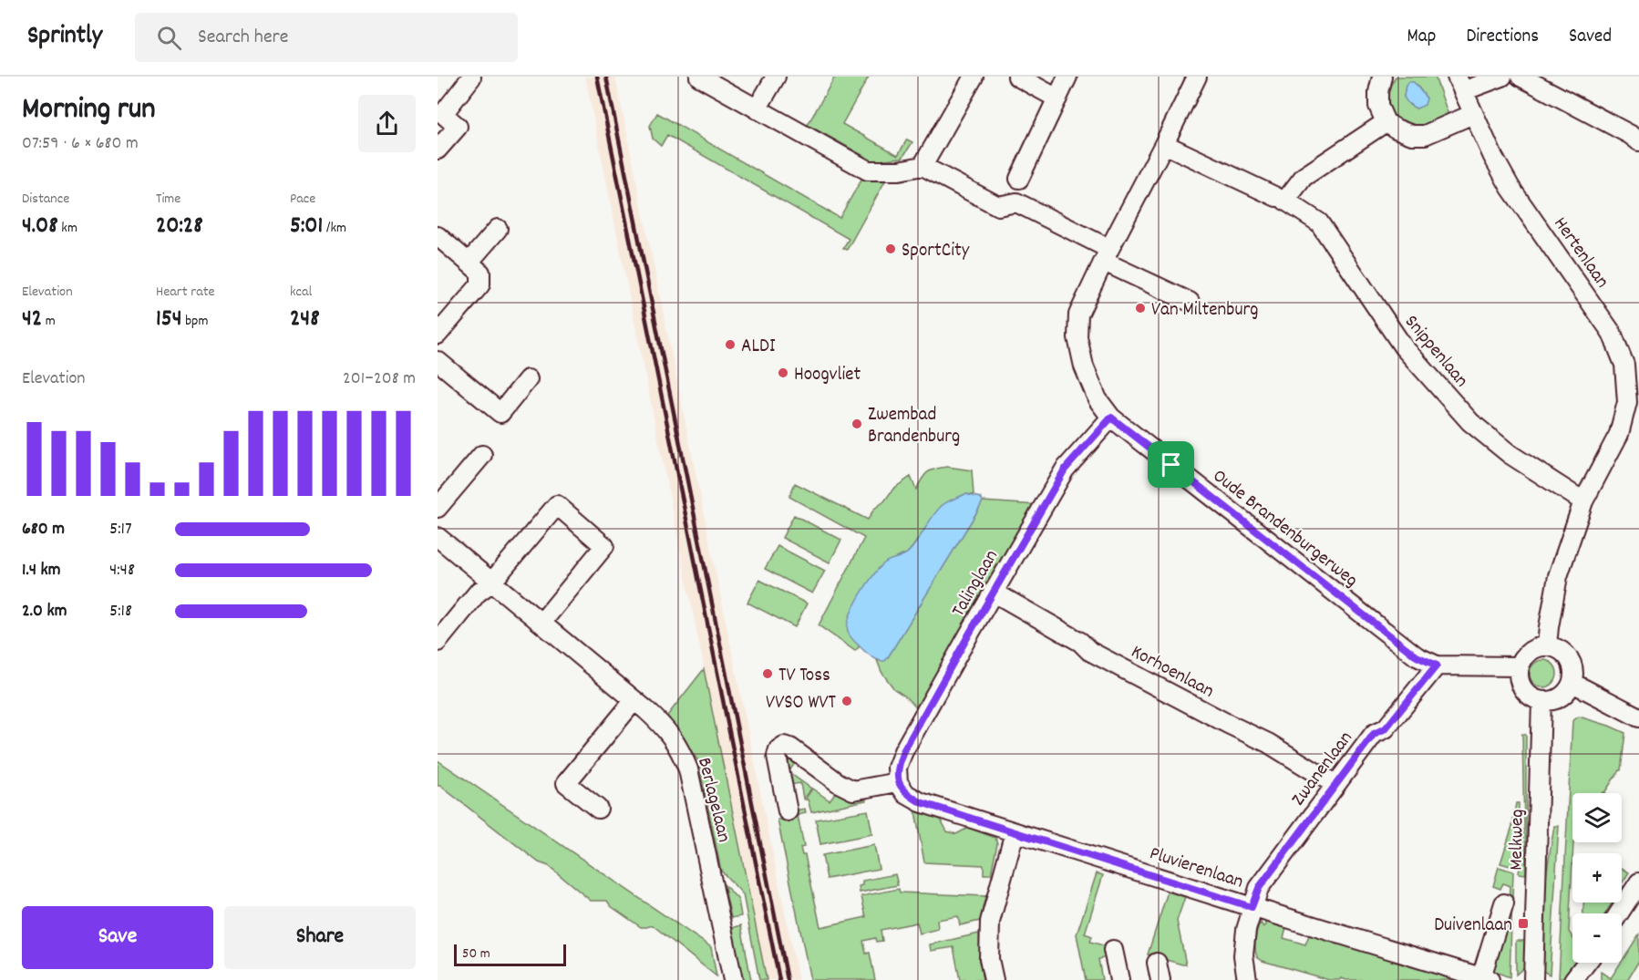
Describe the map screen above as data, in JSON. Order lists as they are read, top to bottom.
{
  "streets": {
    "street": [
      "Hertenlaan",
      "Snippenlaan",
      "Oude Brandenburgerweg",
      "Talinglaan",
      "Korhoenlaan",
      "Zwanenlaan",
      "Berlagelaan",
      "Melkweg",
      "Pluvierenlaan"
    ]
  },
  "crossings": [
    ["Hertenlaan", "Snippenlaan"],
    ["Hertenlaan", "Oude Brandenburgerweg"],
    ["Hertenlaan", "Melkweg"],
    ["Snippenlaan", "Oude Brandenburgerweg"],
    ["Oude Brandenburgerweg", "Talinglaan"],
    ["Oude Brandenburgerweg", "Zwanenlaan"],
    ["Oude Brandenburgerweg", "Melkweg"],
    ["Talinglaan", "Korhoenlaan"],
    ["Talinglaan", "Pluvierenlaan"],
    ["Korhoenlaan", "Zwanenlaan"],
    ["Zwanenlaan", "Pluvierenlaan"]
  ],
  "places": {
    "other": [
      "SportCity",
      "Van Miltenburg",
      "ALDI",
      "Hoogvliet",
      "Zwembad Brandenburg",
      "TV Toss",
      "VVSO WVT"
    ],
    "transit": ["Duivenlaan"]
  },
  "scale_bar": "50 m",
  "page": {
    "header": "Sprintly",
    "search": "Search here",
    "nav": ["Map", "Directions", "Saved"],
    "heading": ["Morning run", "07:59 · 6 × 680 m"],
    "stats": [
      ["Distance", "4.08 km"],
      ["Time", "20:28"],
      ["Pace", "5:01 /km"],
      ["Elevation", "42 m"],
      ["Heart rate", "154 bpm"],
      ["kcal", "248"]
    ],
    "chart": ["Elevation", "201–208 m"],
    "list": [
      {
        "name": "680 m",
        "note": "5:17"
      },
      {
        "name": "1.4 km",
        "note": "4:48"
      },
      {
        "name": "2.0 km",
        "note": "5:18"
      }
    ],
    "map_buttons": ["+", "−"],
    "buttons": ["Save", "Share"],
    "scale": "50 m"
  }
}
